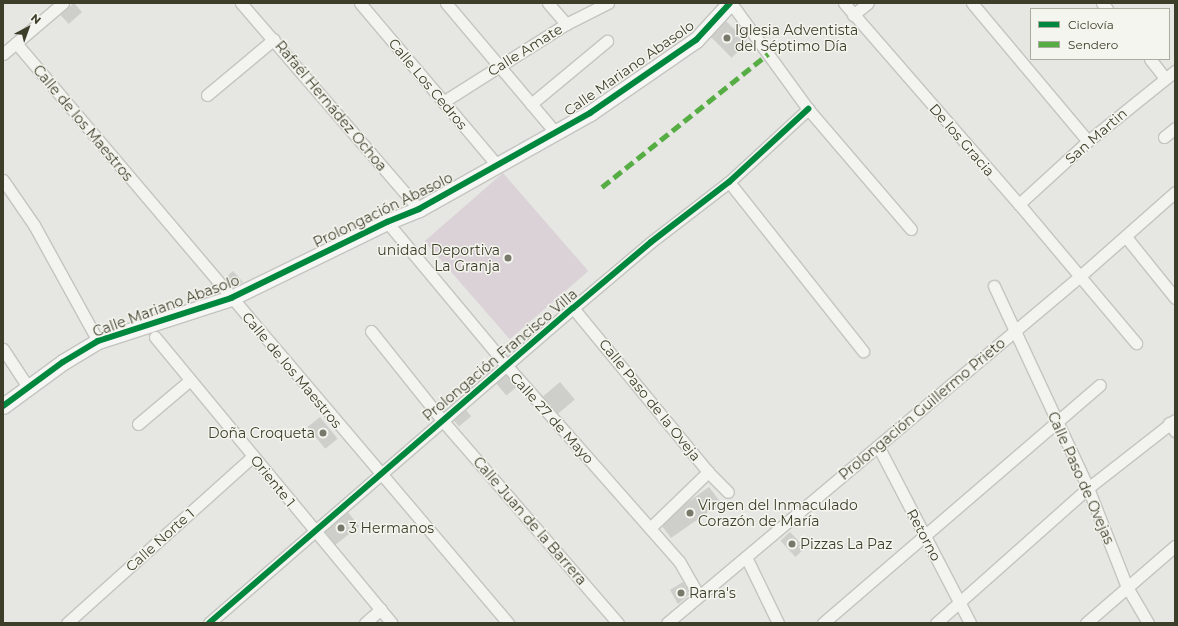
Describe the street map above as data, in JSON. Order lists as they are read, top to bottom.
{
  "streets": {
    "street": [
      "Calle Amate",
      "Calle Mariano Abasolo",
      "Calle Los Cedros",
      "Rafaél Hernádez Ochoa",
      "Calle de los Maestros",
      "San Martin",
      "De los Gracia",
      "Prolongación Abasolo",
      "Prolongación Francisco Villa",
      "Calle Paso de la Oveja",
      "Prolongación Guillermo Prieto",
      "Calle 27 de Mayo",
      "Calle Paso de Ovejas",
      "Oriente 1",
      "Calle Juan de la Barrera",
      "Retorno",
      "Calle Norte 1"
    ]
  },
  "crossings": [
    ["Calle Amate", "Calle Los Cedros"],
    ["Calle Mariano Abasolo", "Calle Los Cedros"],
    ["Calle Mariano Abasolo", "Calle de los Maestros"],
    ["Calle Mariano Abasolo", "Prolongación Abasolo"],
    ["Calle Los Cedros", "Prolongación Abasolo"],
    ["Rafaél Hernádez Ochoa", "Prolongación Abasolo"],
    ["Calle de los Maestros", "Prolongación Francisco Villa"],
    ["San Martin", "De los Gracia"],
    ["De los Gracia", "Prolongación Guillermo Prieto"],
    ["Prolongación Abasolo", "Calle 27 de Mayo"],
    ["Prolongación Francisco Villa", "Calle Paso de la Oveja"],
    ["Prolongación Francisco Villa", "Calle 27 de Mayo"],
    ["Prolongación Francisco Villa", "Oriente 1"],
    ["Prolongación Francisco Villa", "Calle Juan de la Barrera"],
    ["Prolongación Guillermo Prieto", "Calle 27 de Mayo"],
    ["Prolongación Guillermo Prieto", "Calle Paso de Ovejas"],
    ["Prolongación Guillermo Prieto", "Retorno"],
    ["Oriente 1", "Calle Norte 1"]
  ],
  "places": [
    "Iglesia Adventista del Séptimo Día",
    "unidad Deportiva La Granja",
    "Doña Croqueta",
    "Virgen del Inmaculado Corazón de María",
    "3 Hermanos",
    "Pizzas La Paz",
    "Rarra's"
  ],
  "legend": ["Ciclovía", "Sendero"],
  "north": "top right"
}
